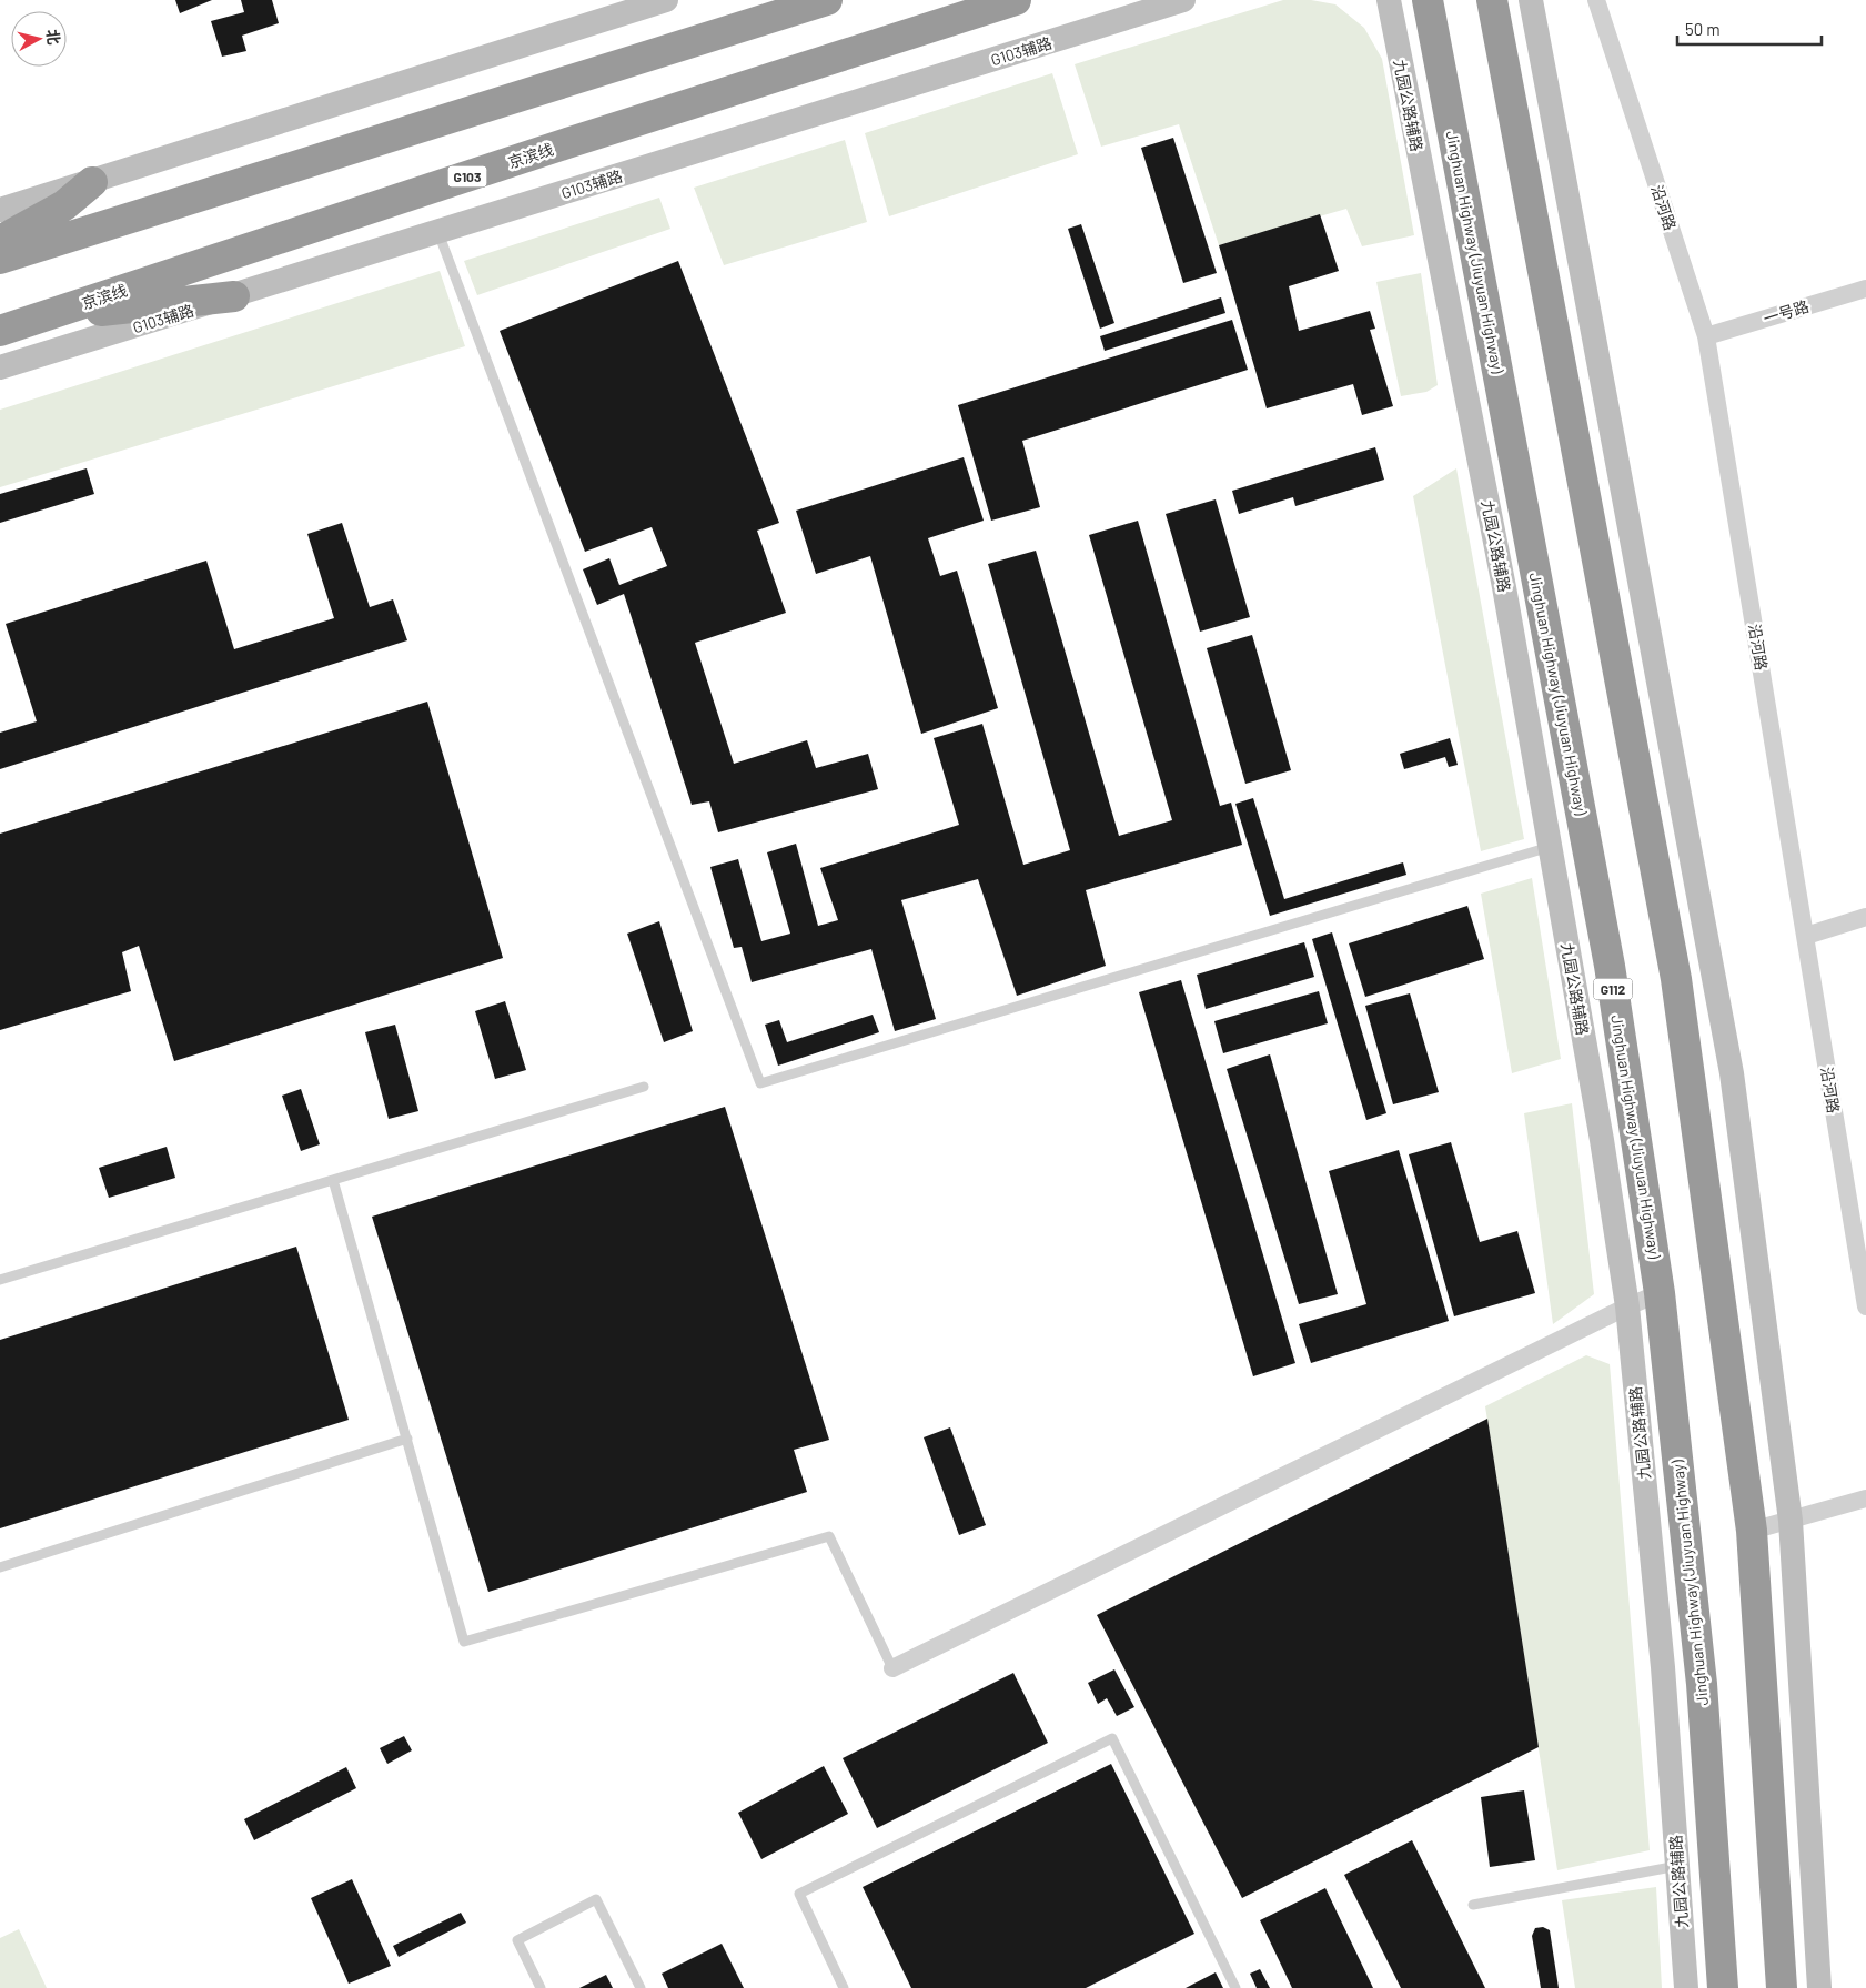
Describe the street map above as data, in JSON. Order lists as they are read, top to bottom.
{
  "streets": {
    "highway": [
      "京滨线",
      "G103",
      "Jinghuan Highway (Jiuyuan Highway)",
      "G112"
    ],
    "street": [
      "G103辅路",
      "九园公路辅路",
      "沿河路",
      "一号路"
    ]
  },
  "crossings": [
    ["沿河路", "一号路"]
  ],
  "scale_bar": "50 m",
  "north": "right"
}
